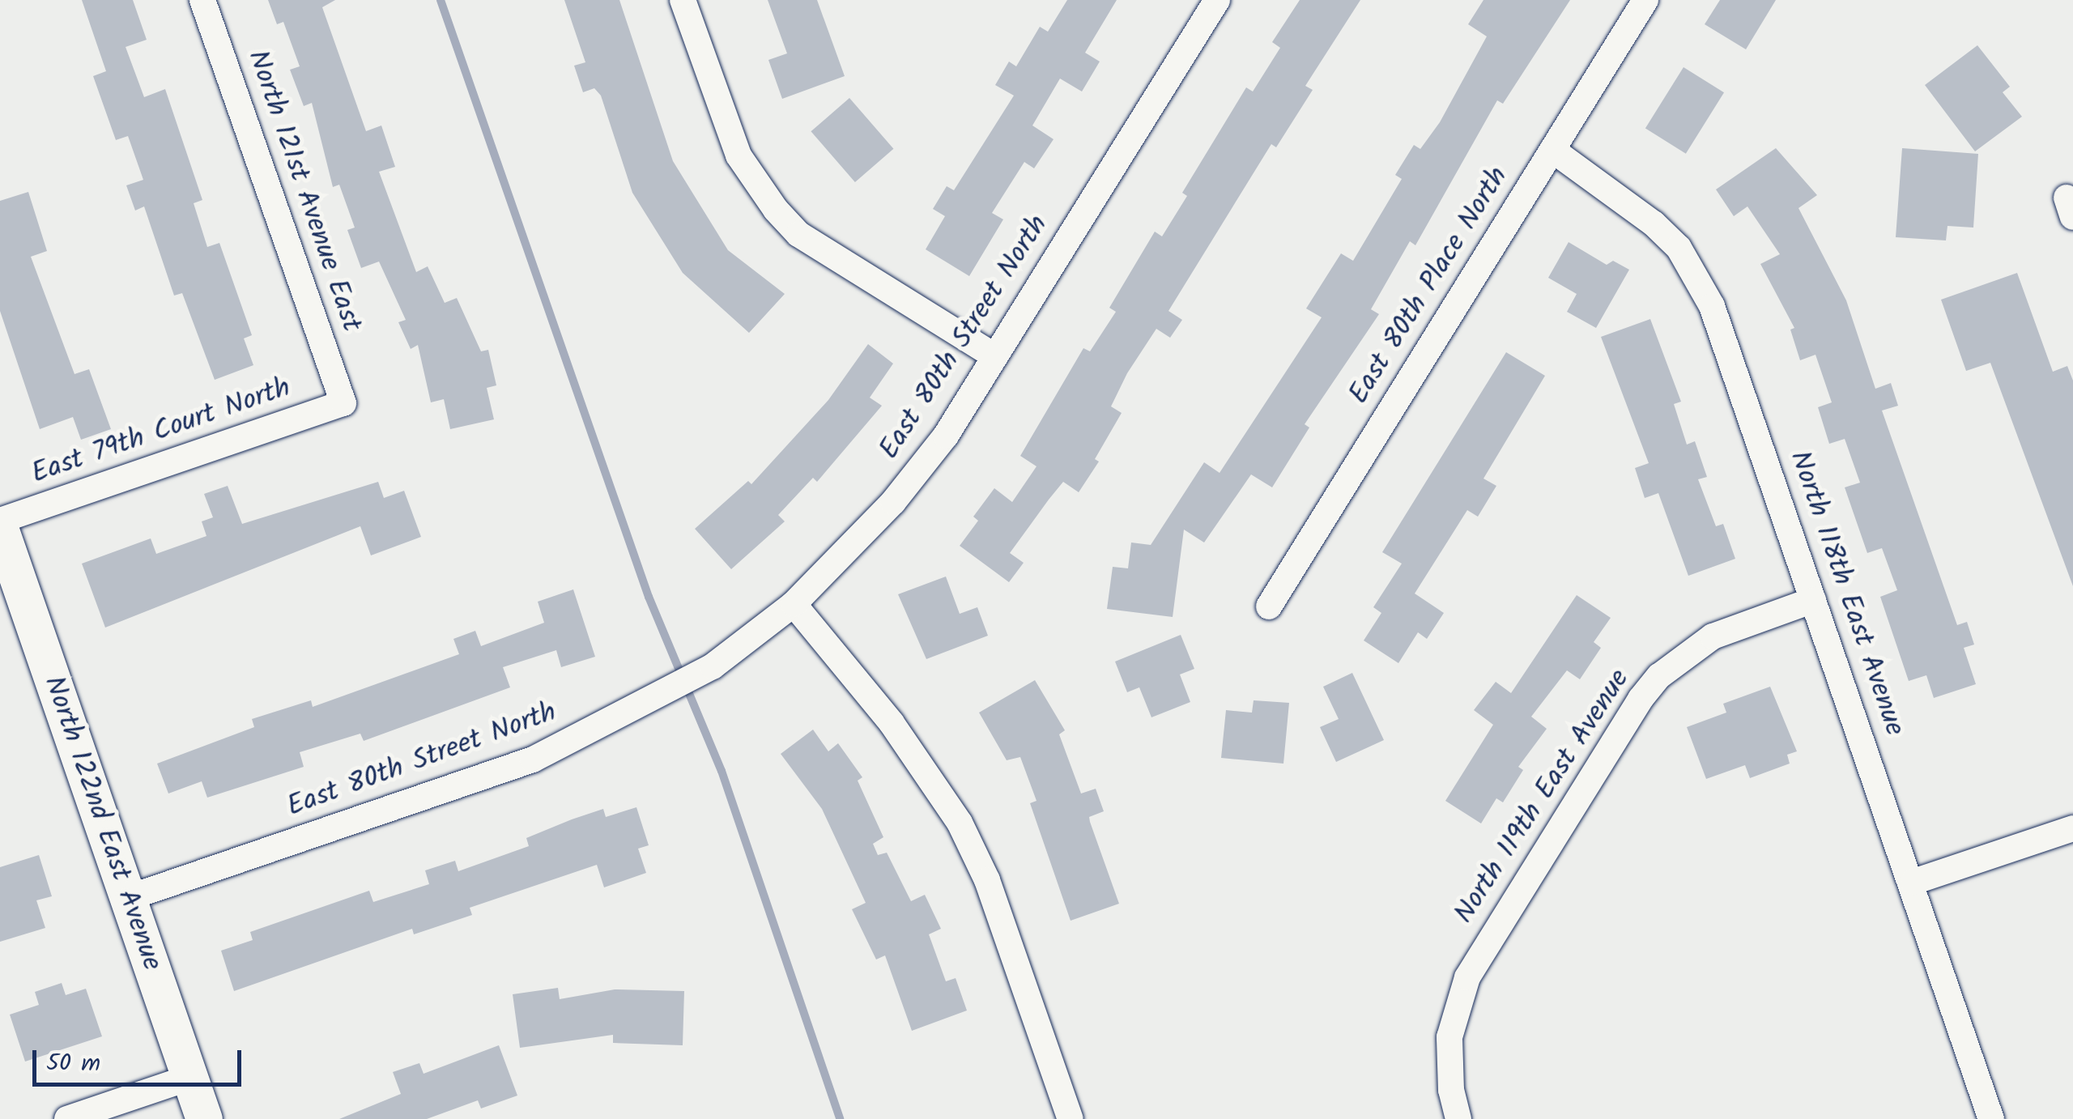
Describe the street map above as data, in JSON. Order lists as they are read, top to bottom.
{
  "streets": {
    "street": [
      "North 121st Avenue East",
      "East 80th Place North",
      "East 80th Street North",
      "East 79th Court North",
      "North 118th East Avenue",
      "North 119th East Avenue",
      "North 122nd East Avenue"
    ]
  },
  "crossings": [
    ["North 121st Avenue East", "East 79th Court North"],
    ["East 80th Place North", "North 118th East Avenue"],
    ["East 80th Street North", "North 122nd East Avenue"],
    ["North 118th East Avenue", "North 119th East Avenue"]
  ],
  "scale_bar": "50 m"
}
